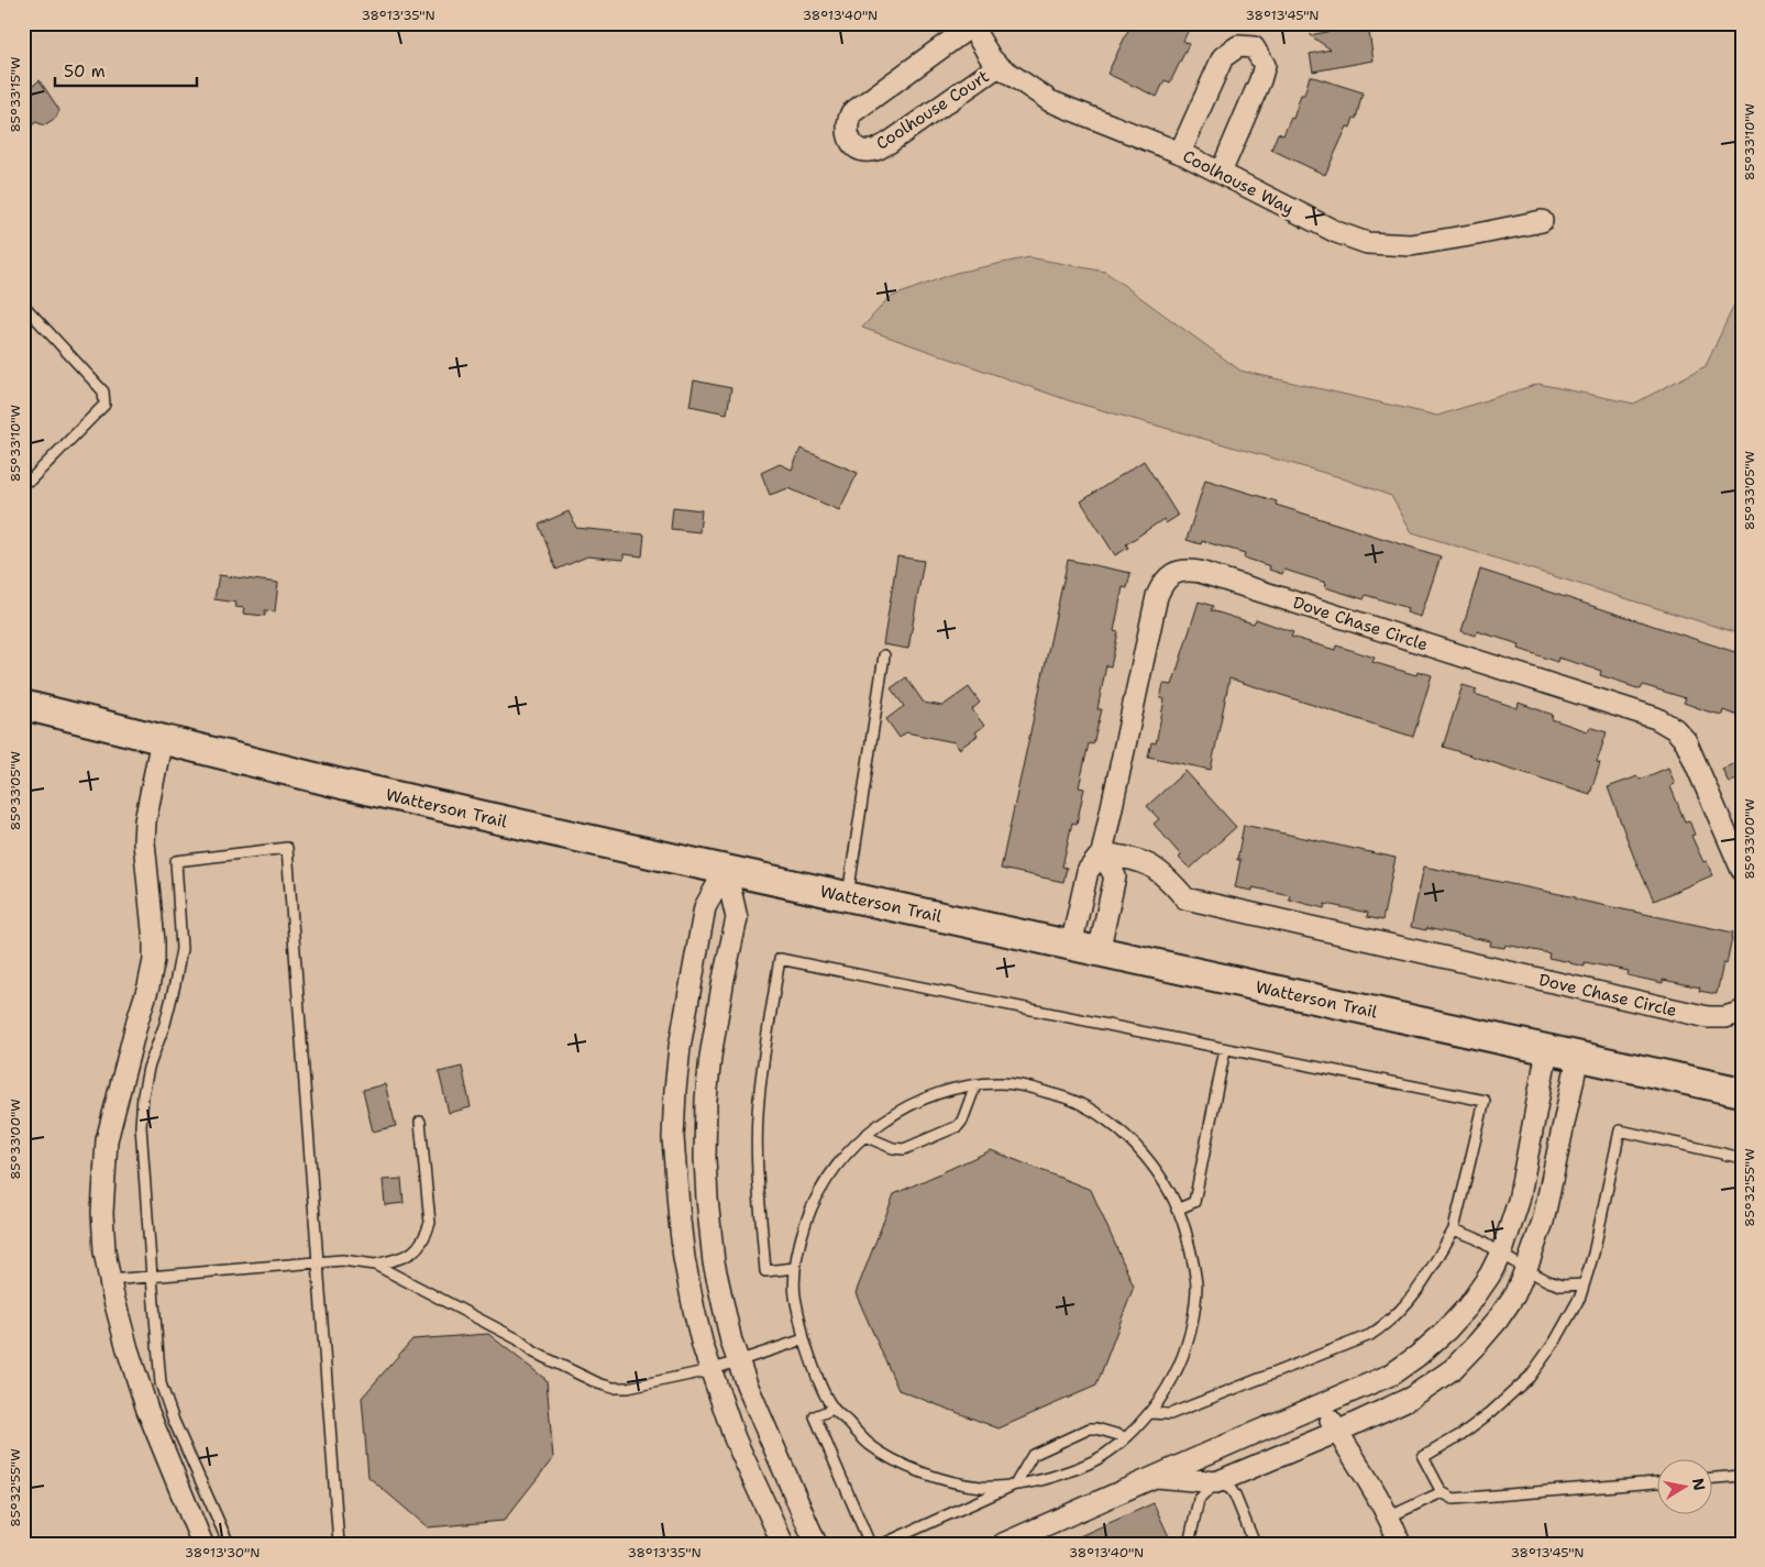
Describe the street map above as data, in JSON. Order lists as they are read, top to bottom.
{
  "streets": {
    "main road": ["Watterson Trail"],
    "street": ["Coolhouse Court", "Coolhouse Way", "Dove Chase Circle"]
  },
  "crossings": [
    ["Coolhouse Court", "Coolhouse Way"],
    ["Dove Chase Circle", "Watterson Trail"]
  ],
  "scale_bar": "50 m",
  "north": "right",
  "coordinates": [
    "38°13'35\"N",
    "38°13'40\"N",
    "38°13'45\"N",
    "85°33'15\"W",
    "85°33'10\"W",
    "85°33'05\"W",
    "85°33'00\"W",
    "85°32'55\"W",
    "38°13'30\"N"
  ]
}
